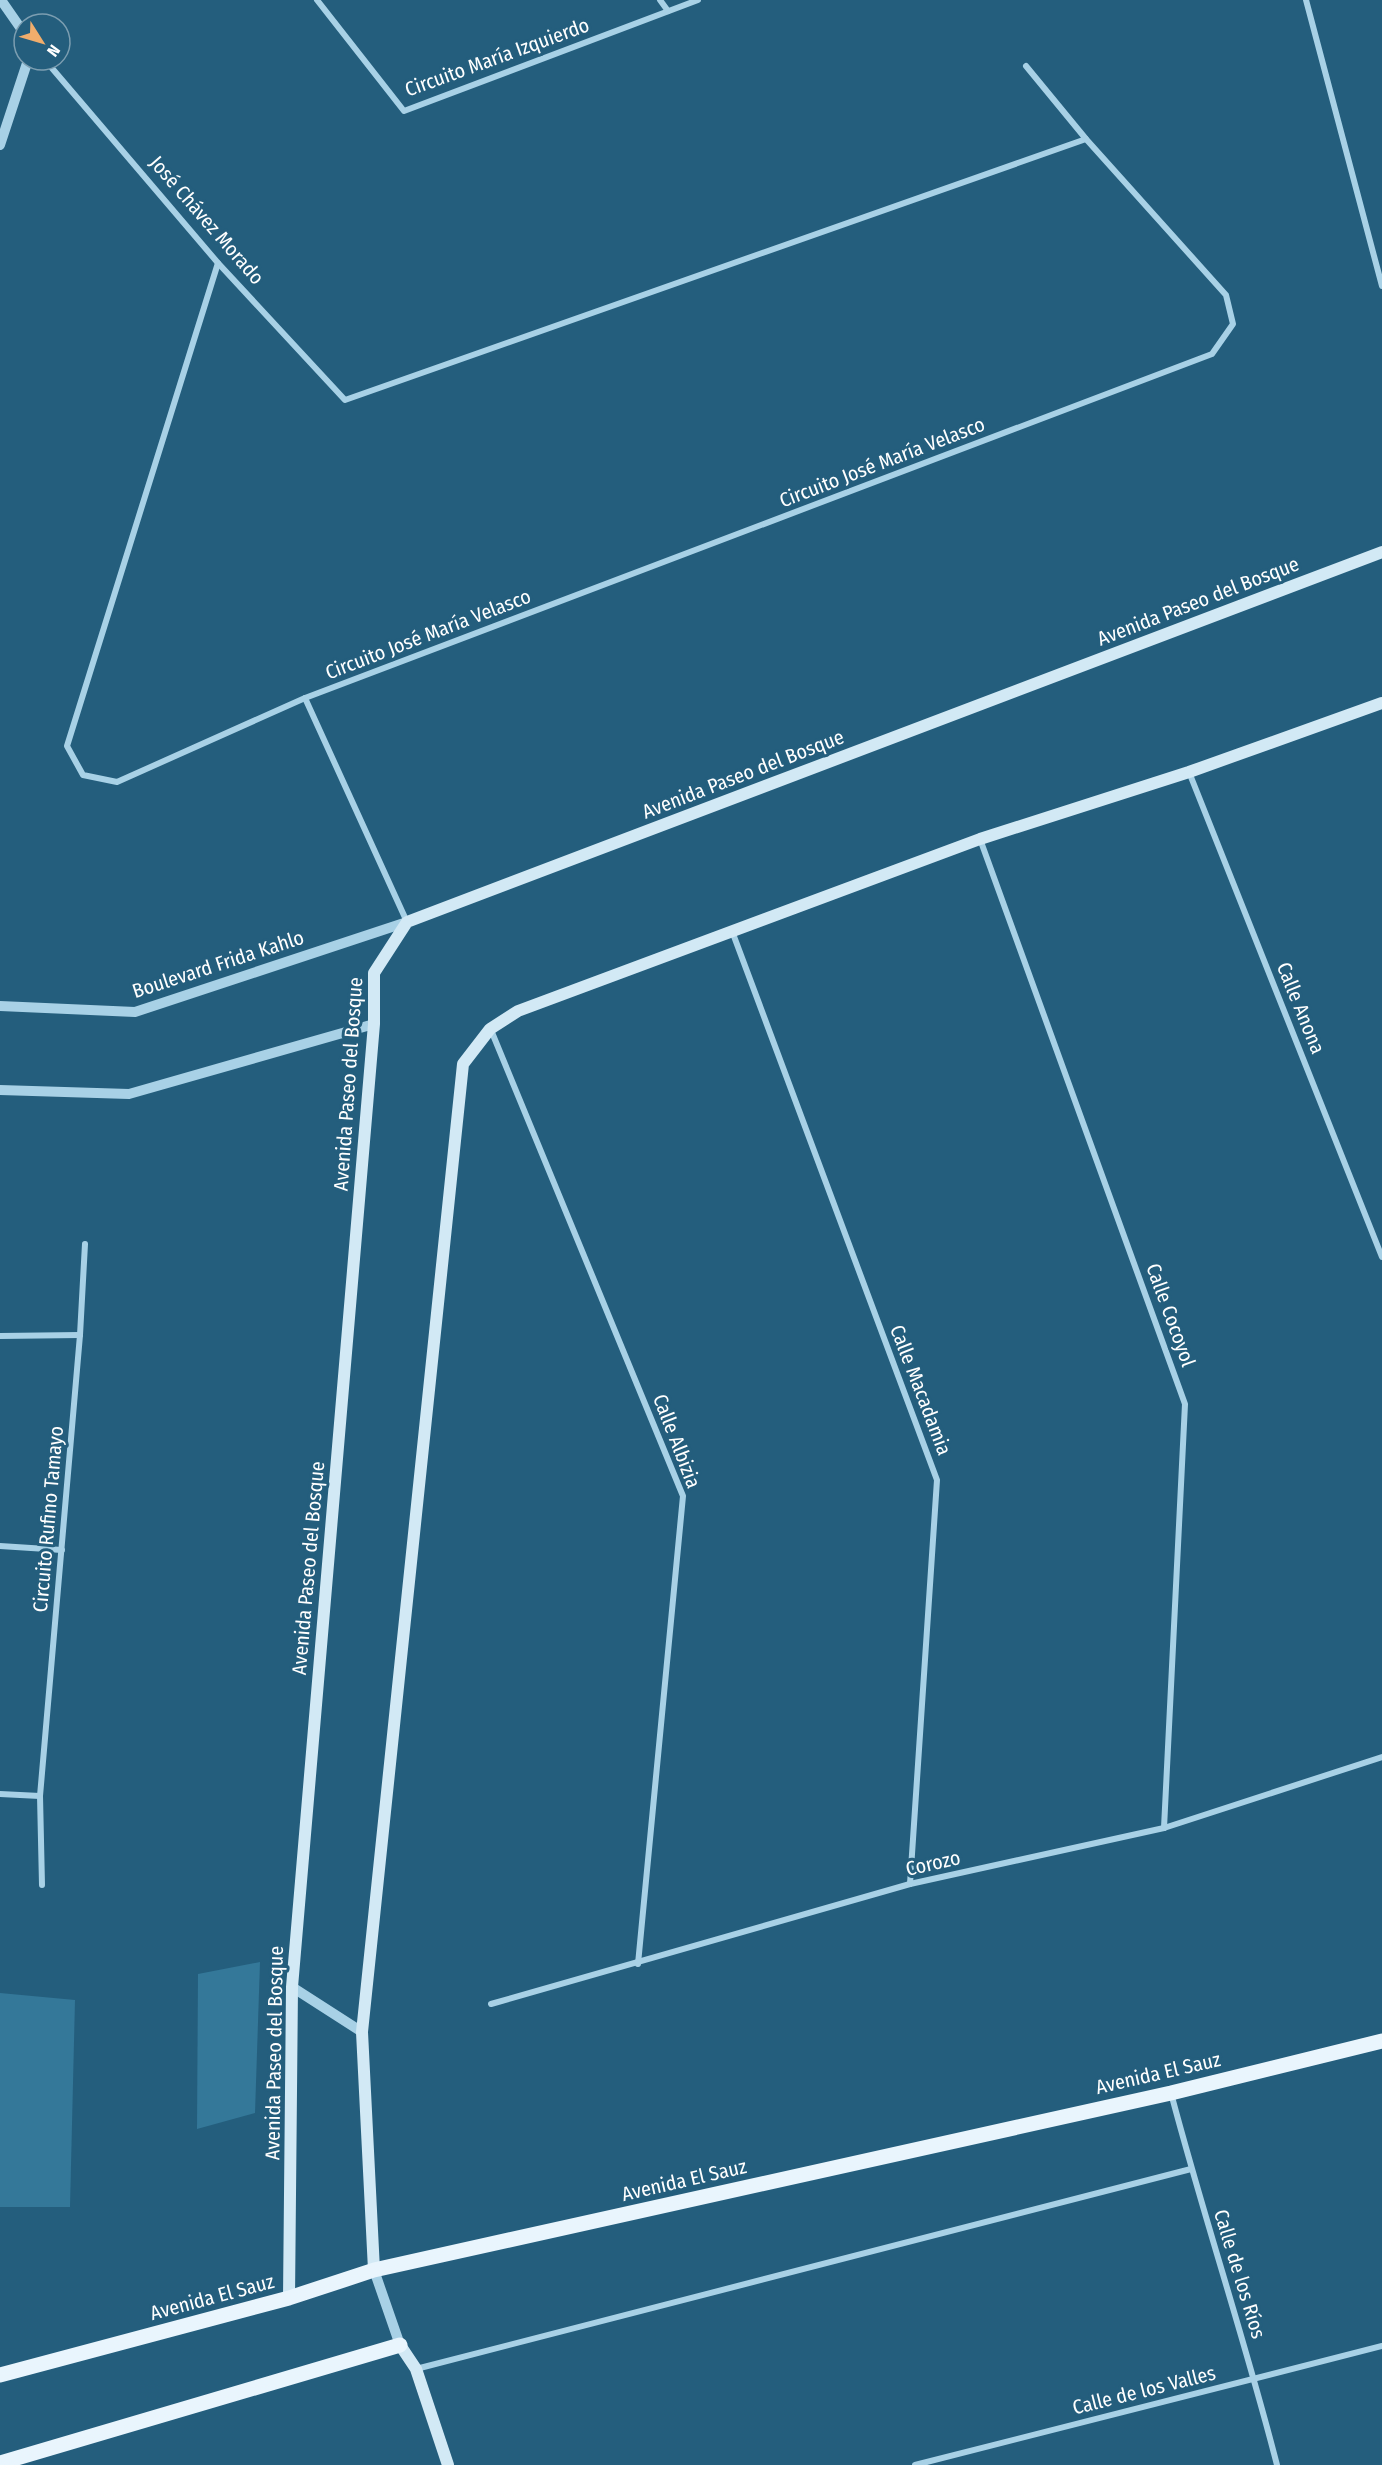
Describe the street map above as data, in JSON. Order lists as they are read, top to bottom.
{
  "streets": {
    "main road": ["Avenida Paseo del Bosque", "Avenida El Sauz"],
    "street": [
      "Circuito María Izquierdo",
      "José Chávez Morado",
      "Circuito José María Velasco",
      "Boulevard Frida Kahlo",
      "Calle Anona",
      "Calle Cocoyol",
      "Calle Macadamia",
      "Calle Albizia",
      "Circuito Rufino Tamayo",
      "Corozo",
      "Calle de los Ríos",
      "Calle de los Valles"
    ]
  },
  "crossings": [
    ["José Chávez Morado", "Circuito José María Velasco"],
    ["Circuito José María Velasco", "Avenida Paseo del Bosque"],
    ["Circuito José María Velasco", "Boulevard Frida Kahlo"],
    ["Avenida Paseo del Bosque", "Boulevard Frida Kahlo"],
    ["Avenida Paseo del Bosque", "Avenida El Sauz"],
    ["Calle Cocoyol", "Corozo"],
    ["Calle Macadamia", "Corozo"],
    ["Calle Albizia", "Corozo"],
    ["Avenida El Sauz", "Calle de los Ríos"],
    ["Calle de los Ríos", "Calle de los Valles"]
  ],
  "north": "bottom right"
}
